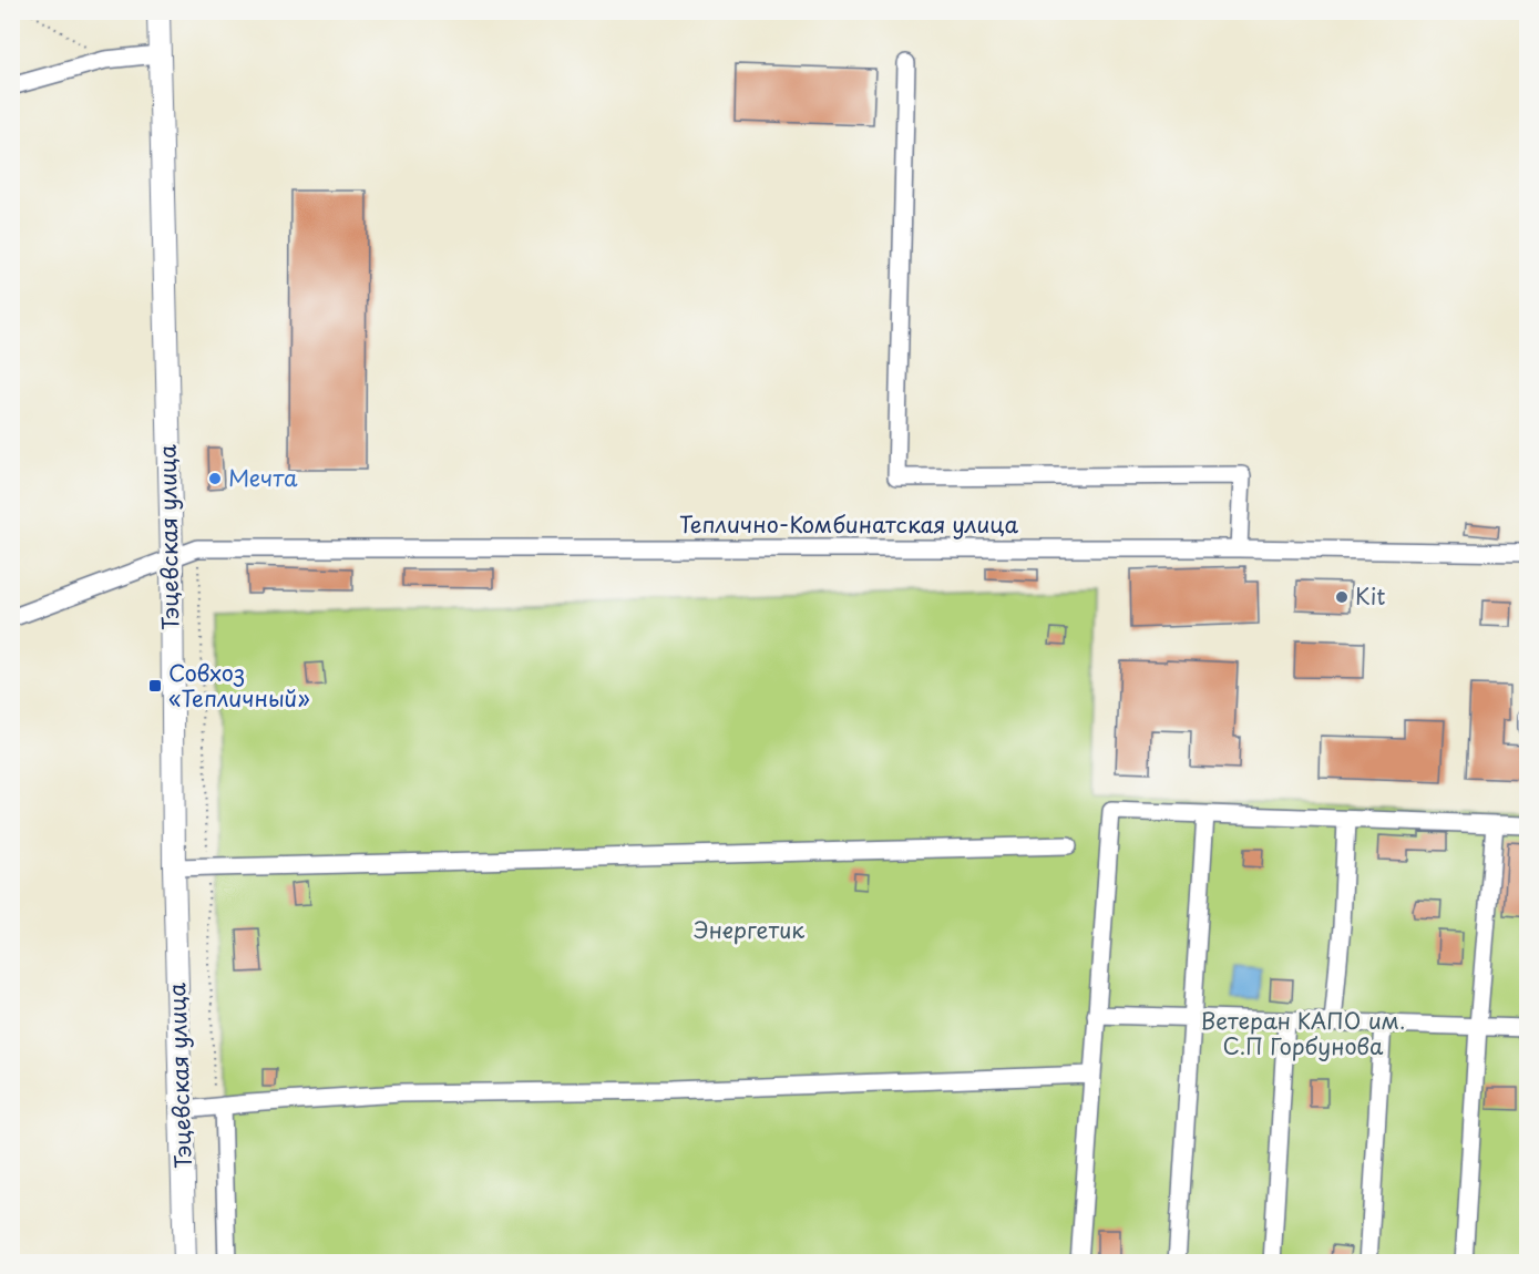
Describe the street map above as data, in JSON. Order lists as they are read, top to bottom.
{
  "streets": {
    "main road": ["Тэцевская улица"],
    "street": ["Теплично-Комбинатская улица"]
  },
  "crossings": [
    ["Теплично-Комбинатская улица", "Тэцевская улица"]
  ],
  "parks": ["Энергетик", "Ветеран КАПО им. С.П Горбунова"],
  "places": {
    "other": ["Мечта", "Kit"],
    "transit": ["Совхоз «Тепличный»"]
  }
}
